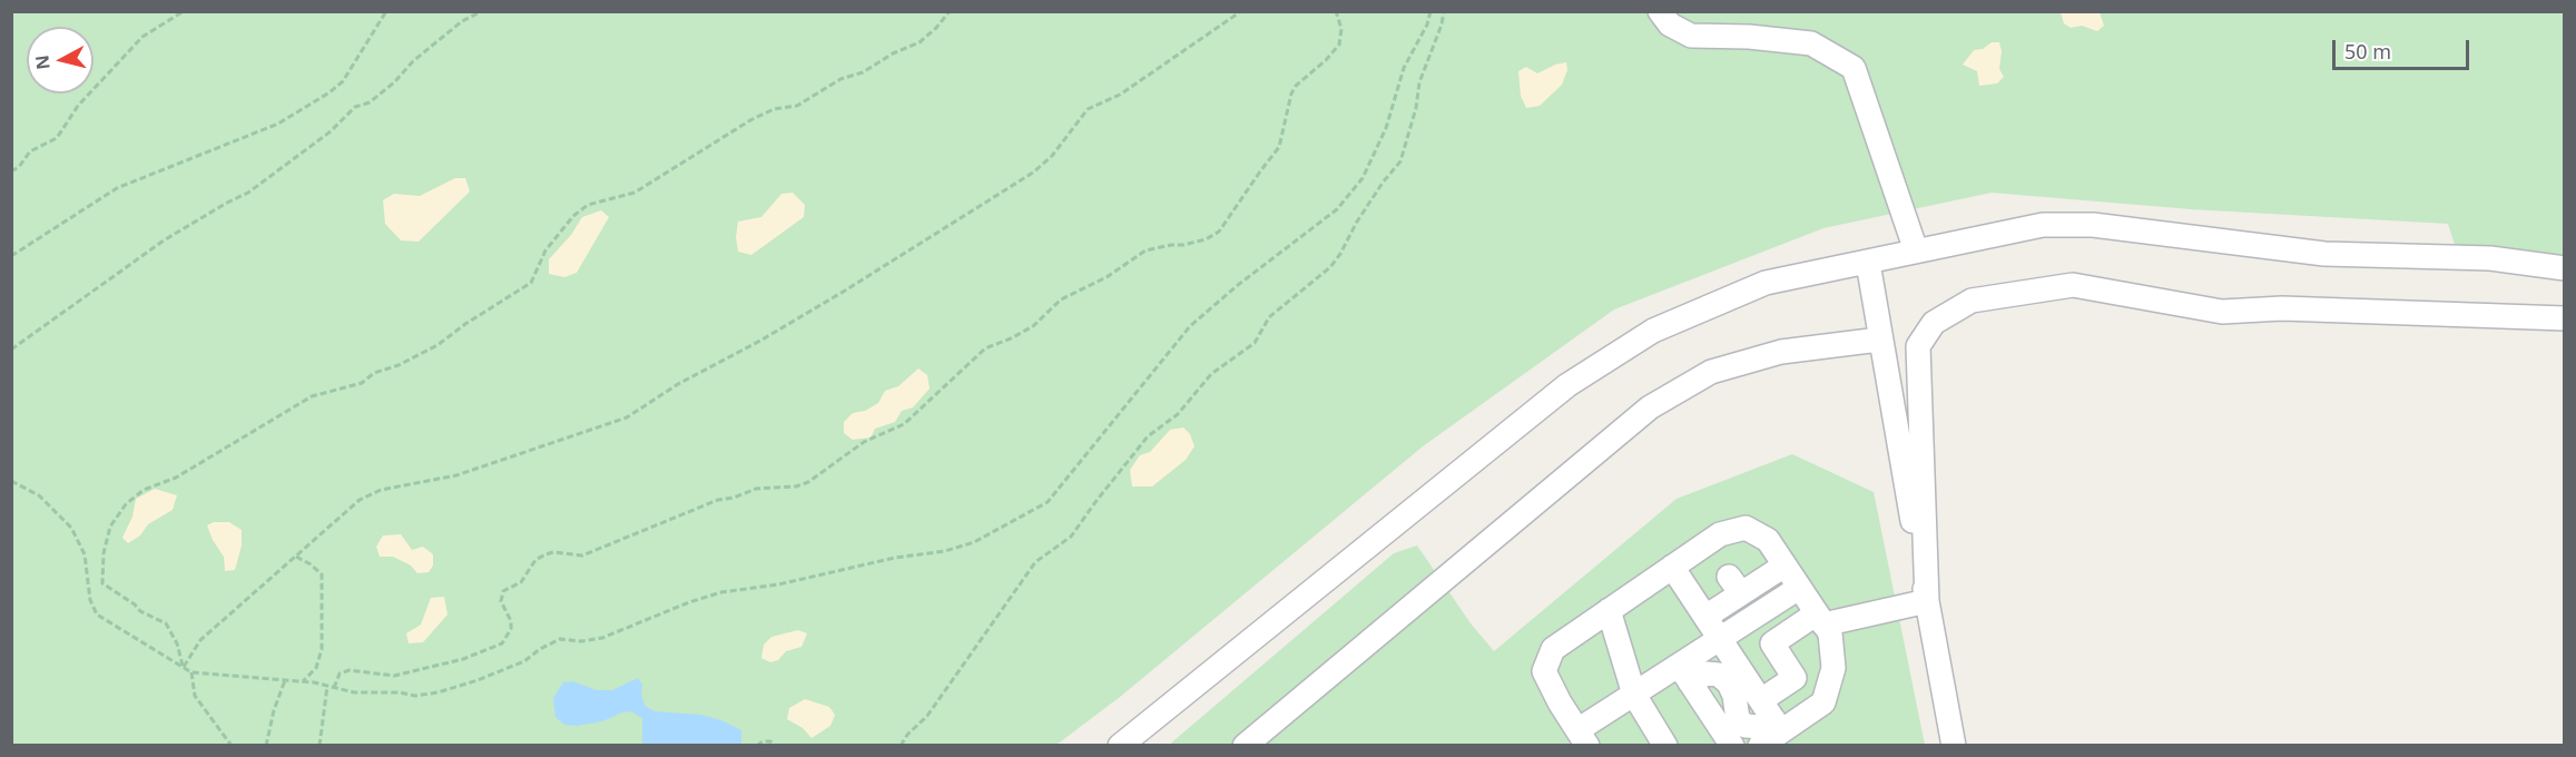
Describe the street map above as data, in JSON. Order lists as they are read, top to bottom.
{
  "scale_bar": "50 m",
  "north": "left"
}
